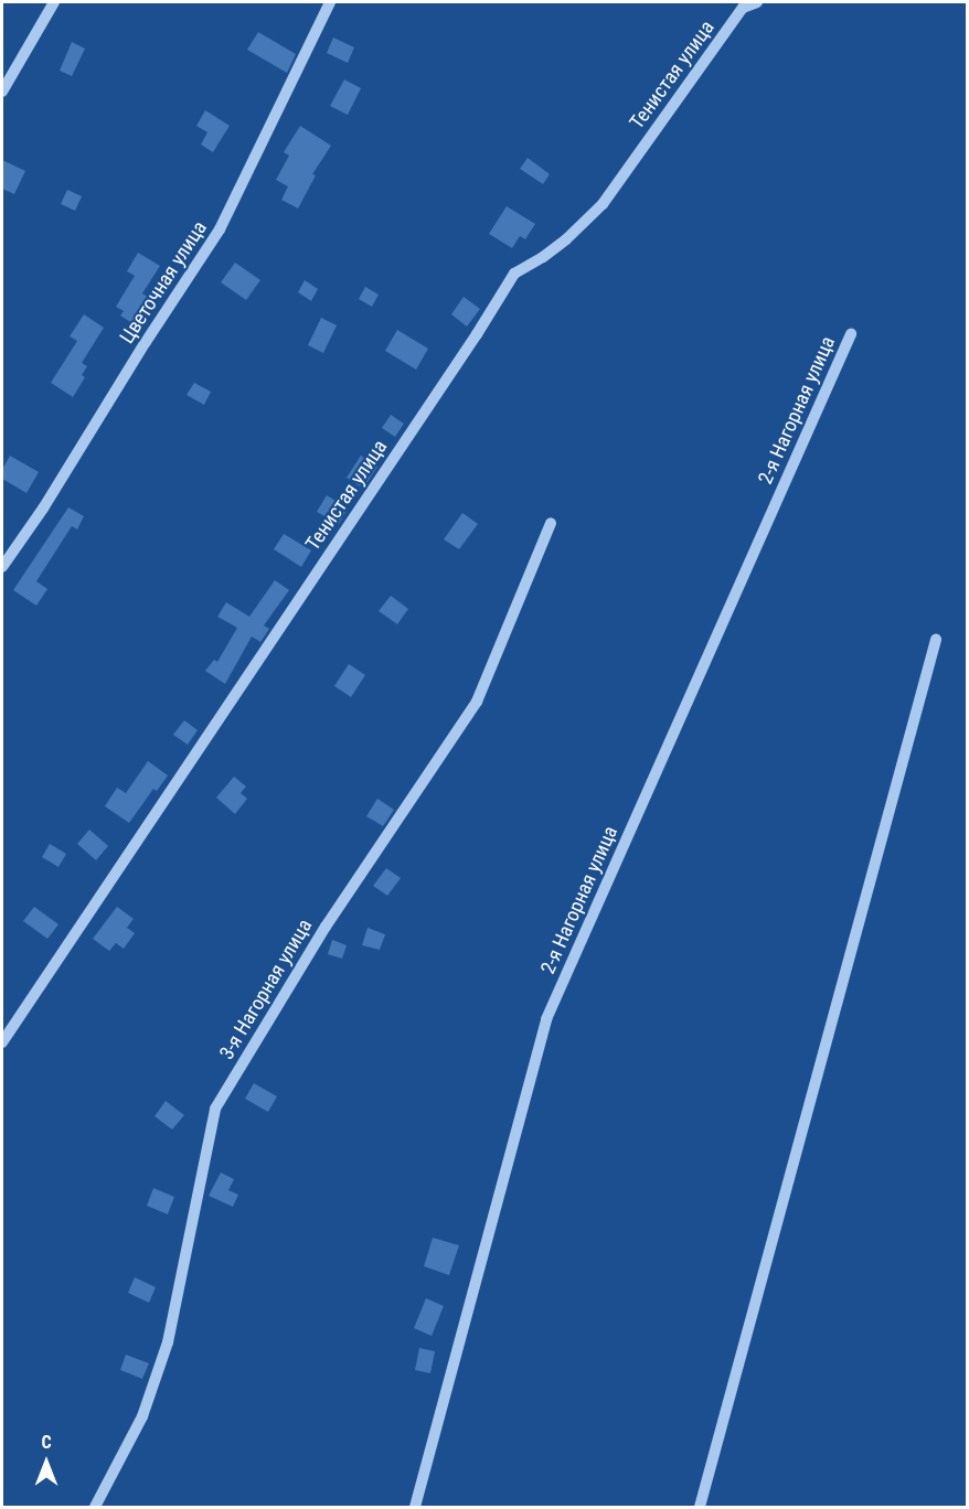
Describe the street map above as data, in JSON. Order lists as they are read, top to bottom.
{
  "streets": {
    "street": [
      "Тенистая улица",
      "Цветочная улица",
      "2-я Нагорная улица",
      "3-я Нагорная улица"
    ]
  },
  "north": "top"
}
